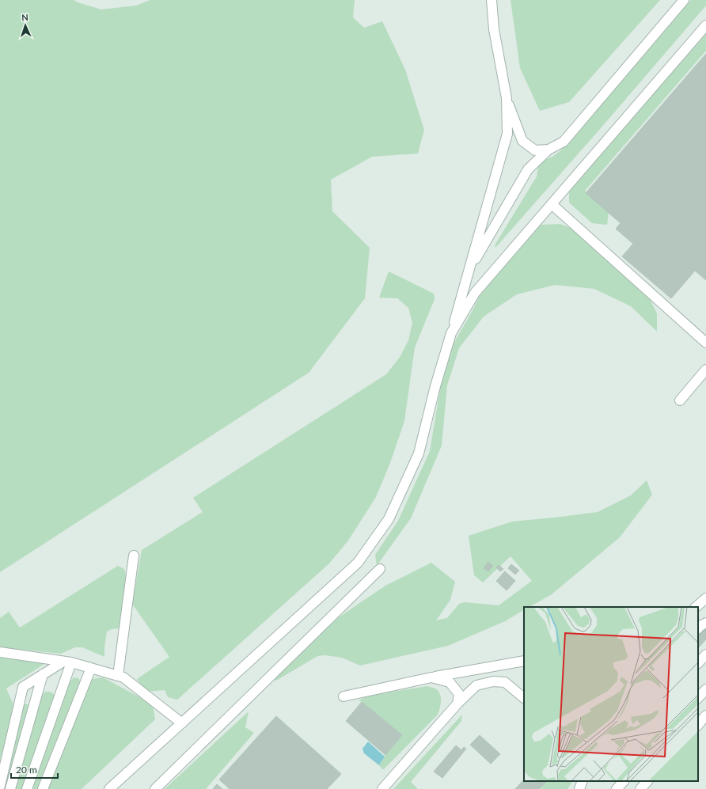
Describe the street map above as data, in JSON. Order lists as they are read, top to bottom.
{
  "scale_bar": "20 m",
  "north": "top"
}
